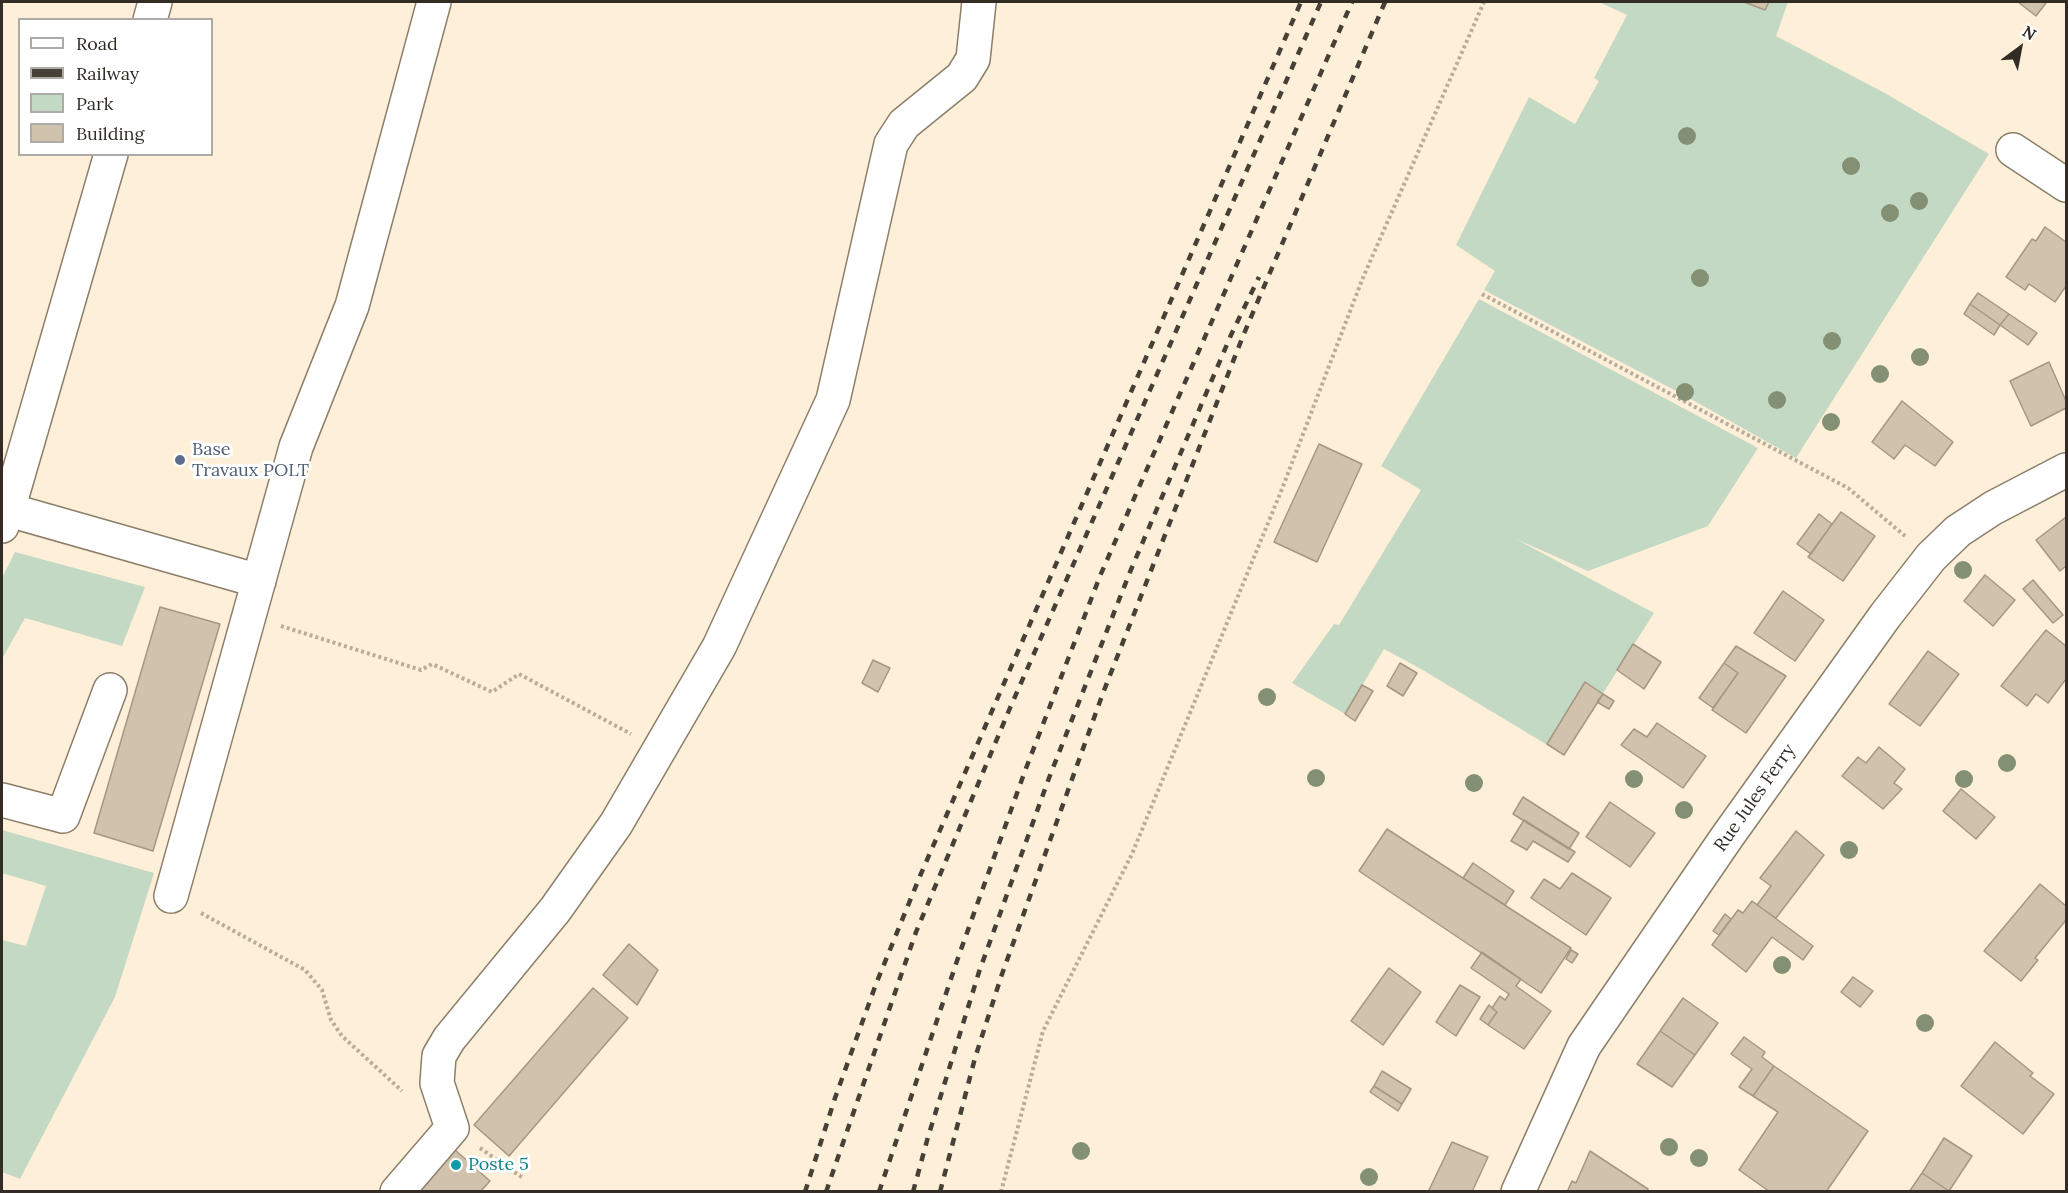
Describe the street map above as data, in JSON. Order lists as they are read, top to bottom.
{
  "streets": {
    "street": ["Rue Jules Ferry"]
  },
  "places": ["Base Travaux POLT", "Poste 5"],
  "legend": [
    "Road",
    "Railway",
    "Park",
    "Building"
  ],
  "north": "top right"
}
